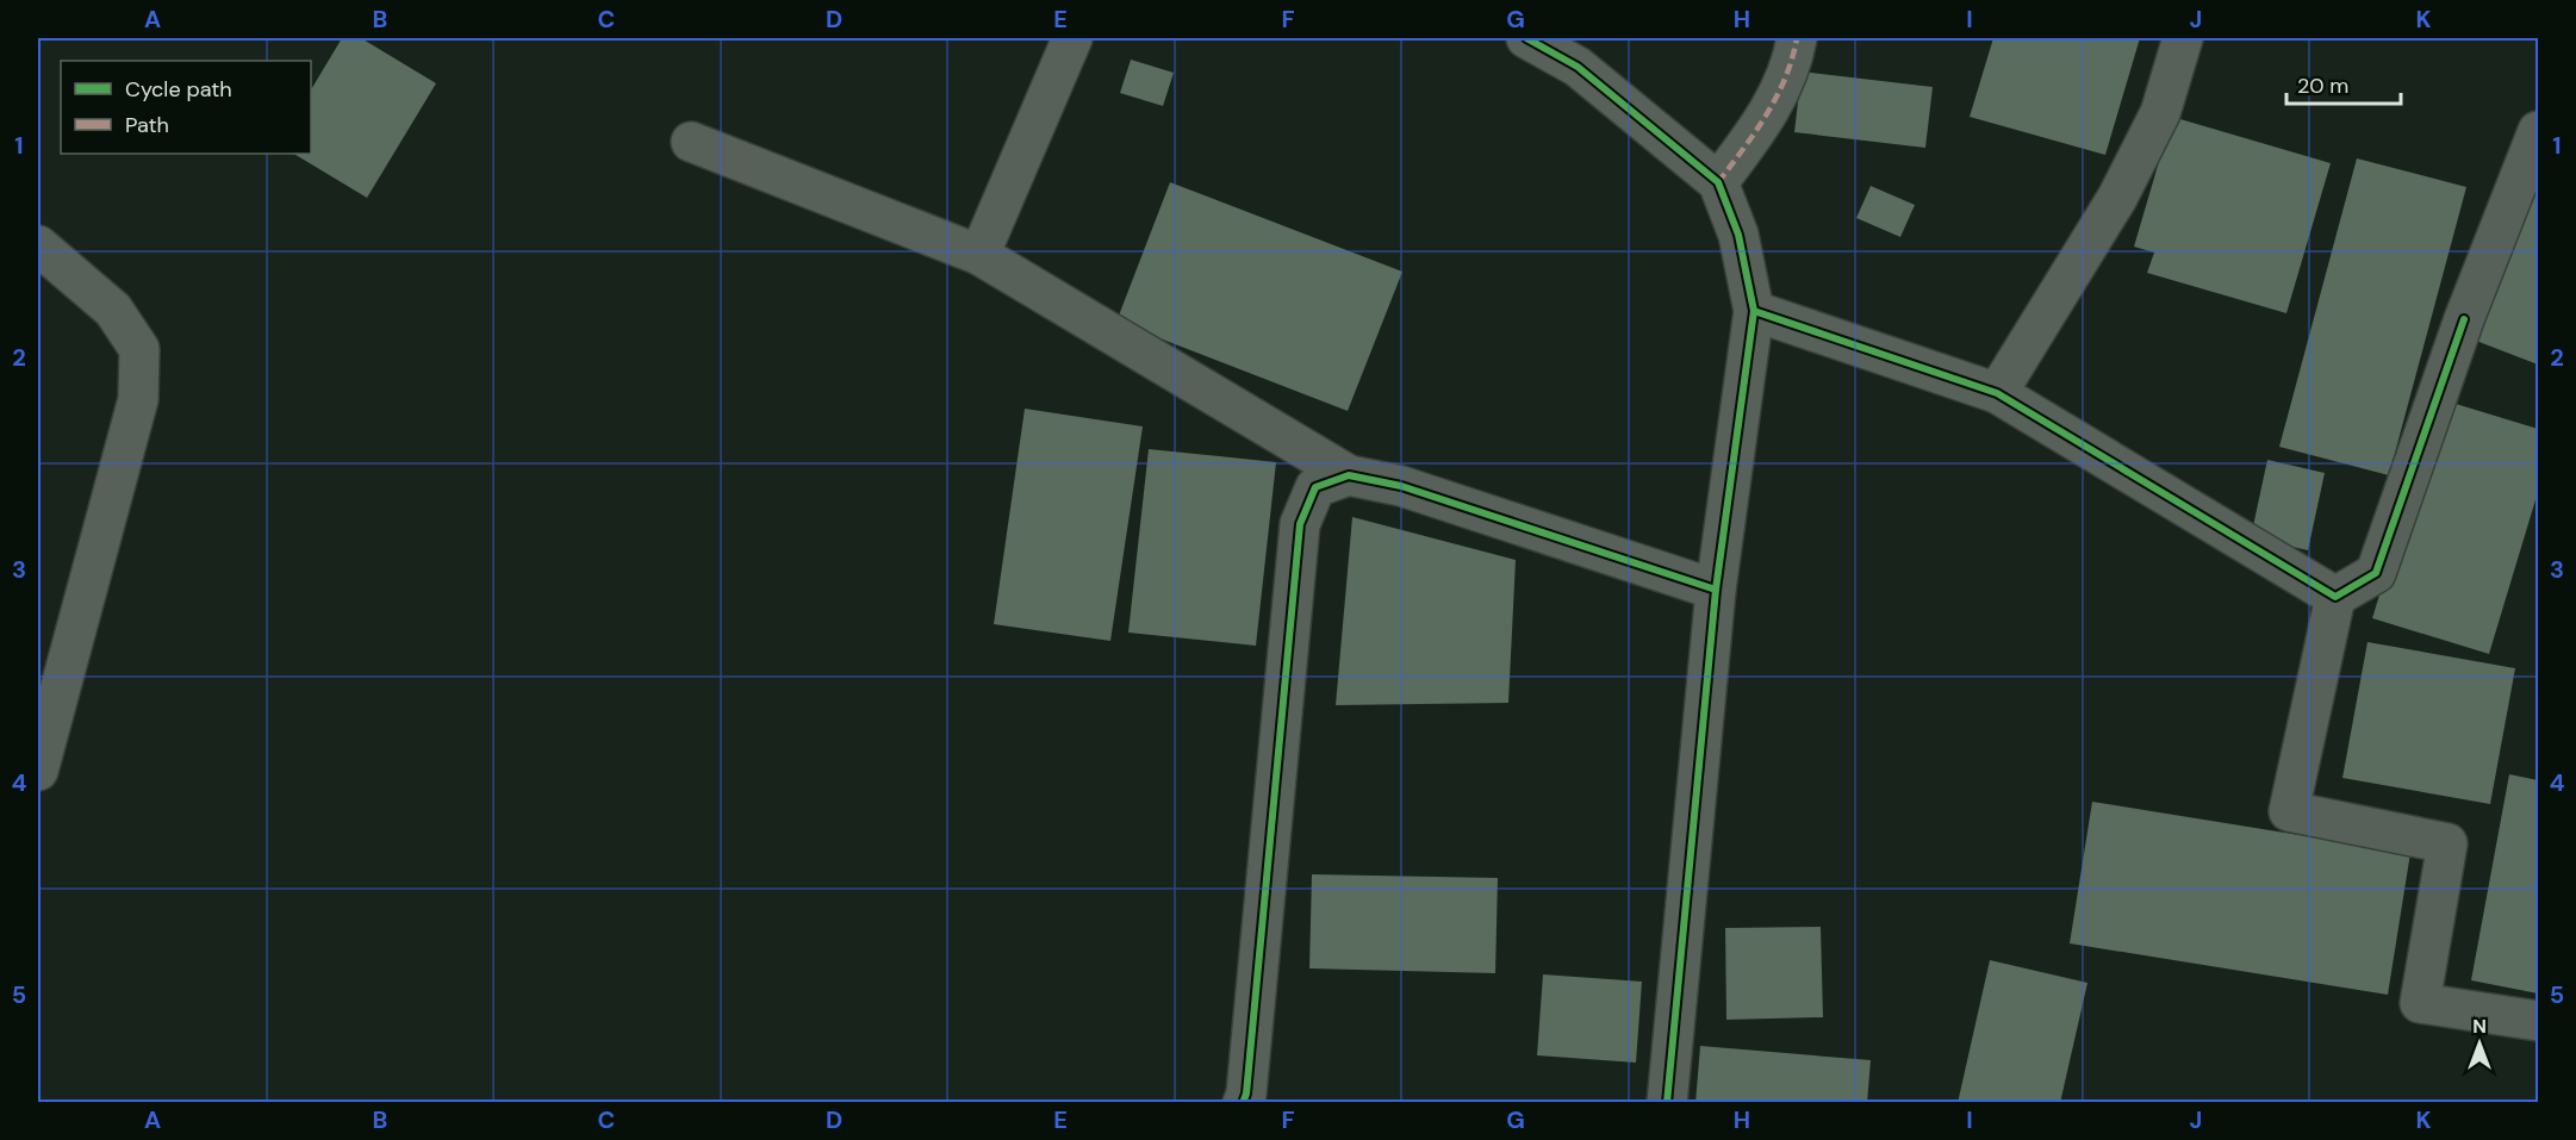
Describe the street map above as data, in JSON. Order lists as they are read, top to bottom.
{
  "legend": ["Cycle path", "Path"],
  "scale_bar": "20 m",
  "north": "top",
  "grid": {
    "columns": [
      "A",
      "B",
      "C",
      "D",
      "E",
      "F",
      "G",
      "H",
      "I",
      "J",
      "K"
    ],
    "rows": [
      "1",
      "2",
      "3",
      "4",
      "5"
    ]
  }
}
